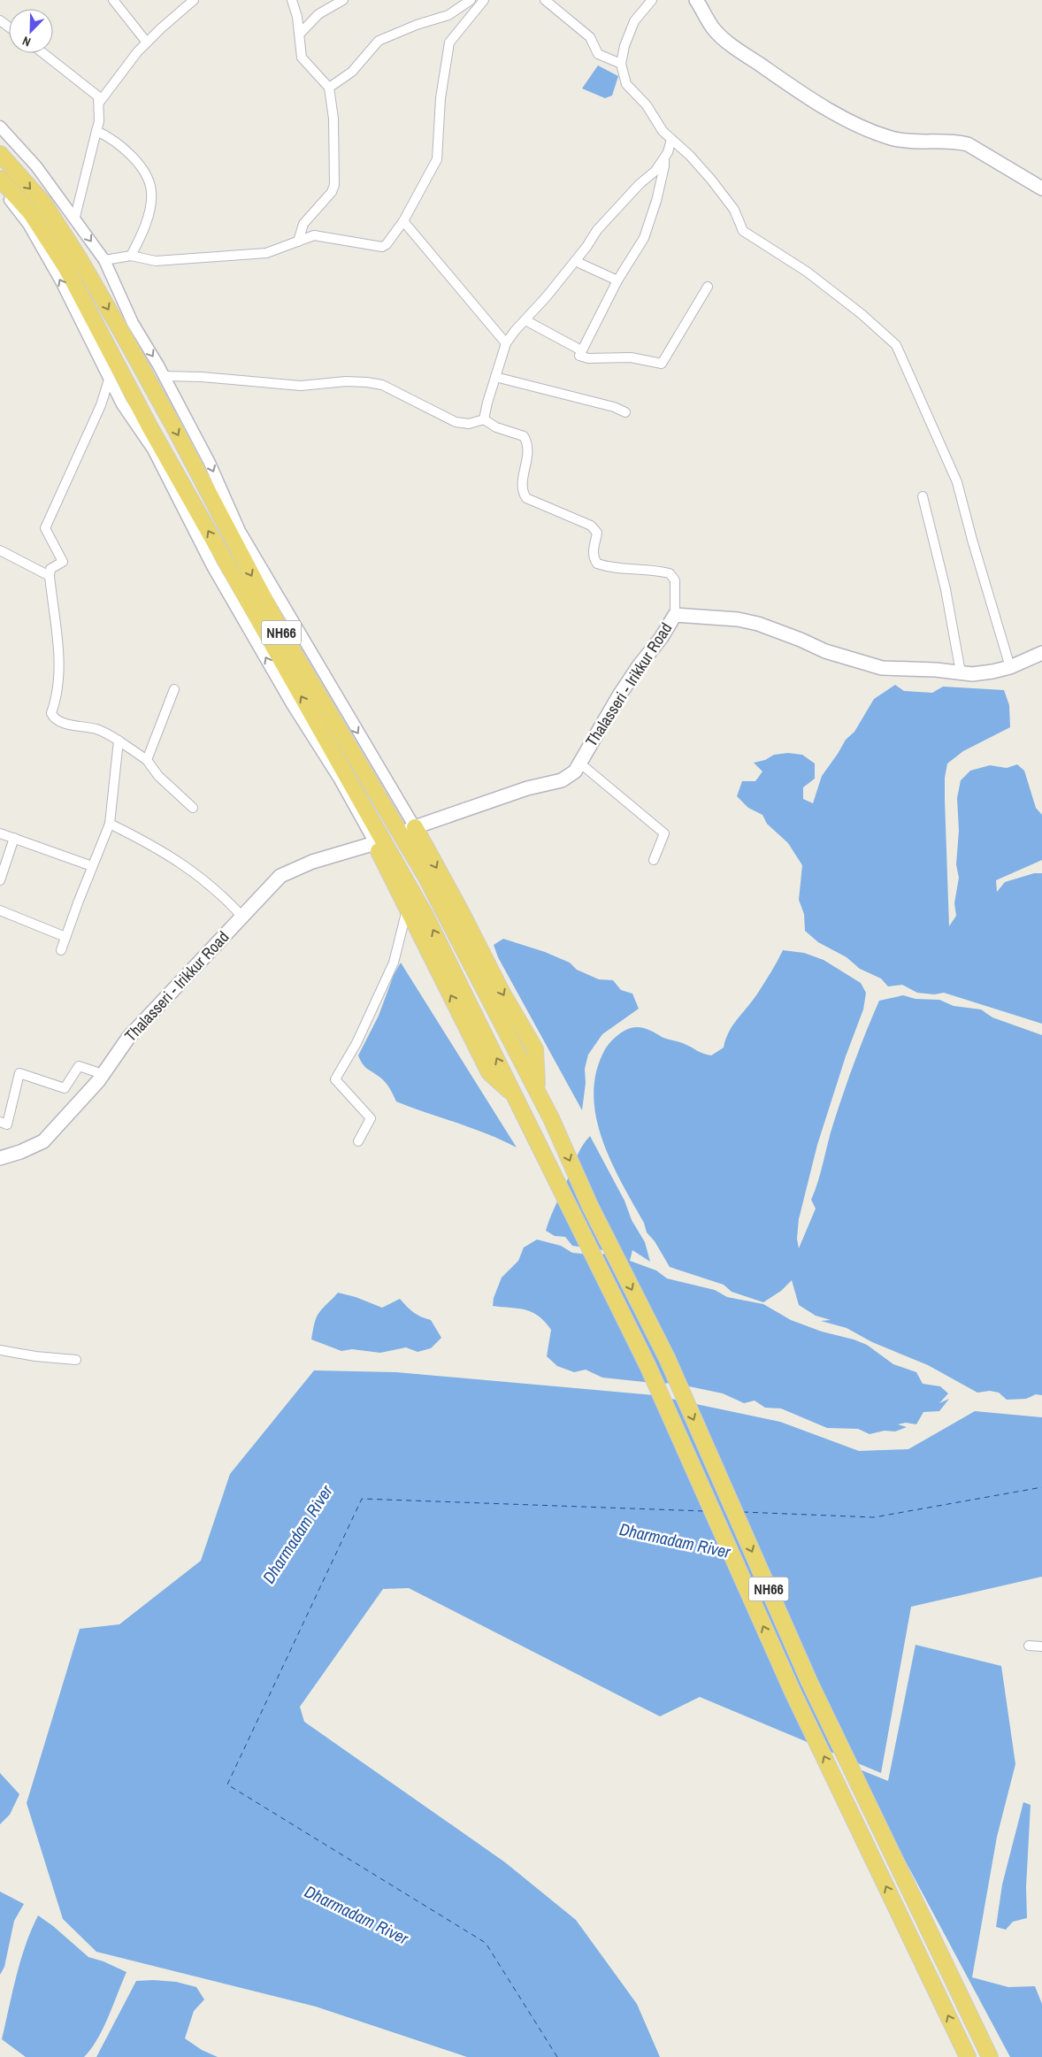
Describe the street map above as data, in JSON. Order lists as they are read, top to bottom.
{
  "streets": {
    "highway": ["NH66"],
    "main road": ["Thalasseri - Irikkur Road"]
  },
  "water": ["Dharmadam River"],
  "north": "bottom left"
}
